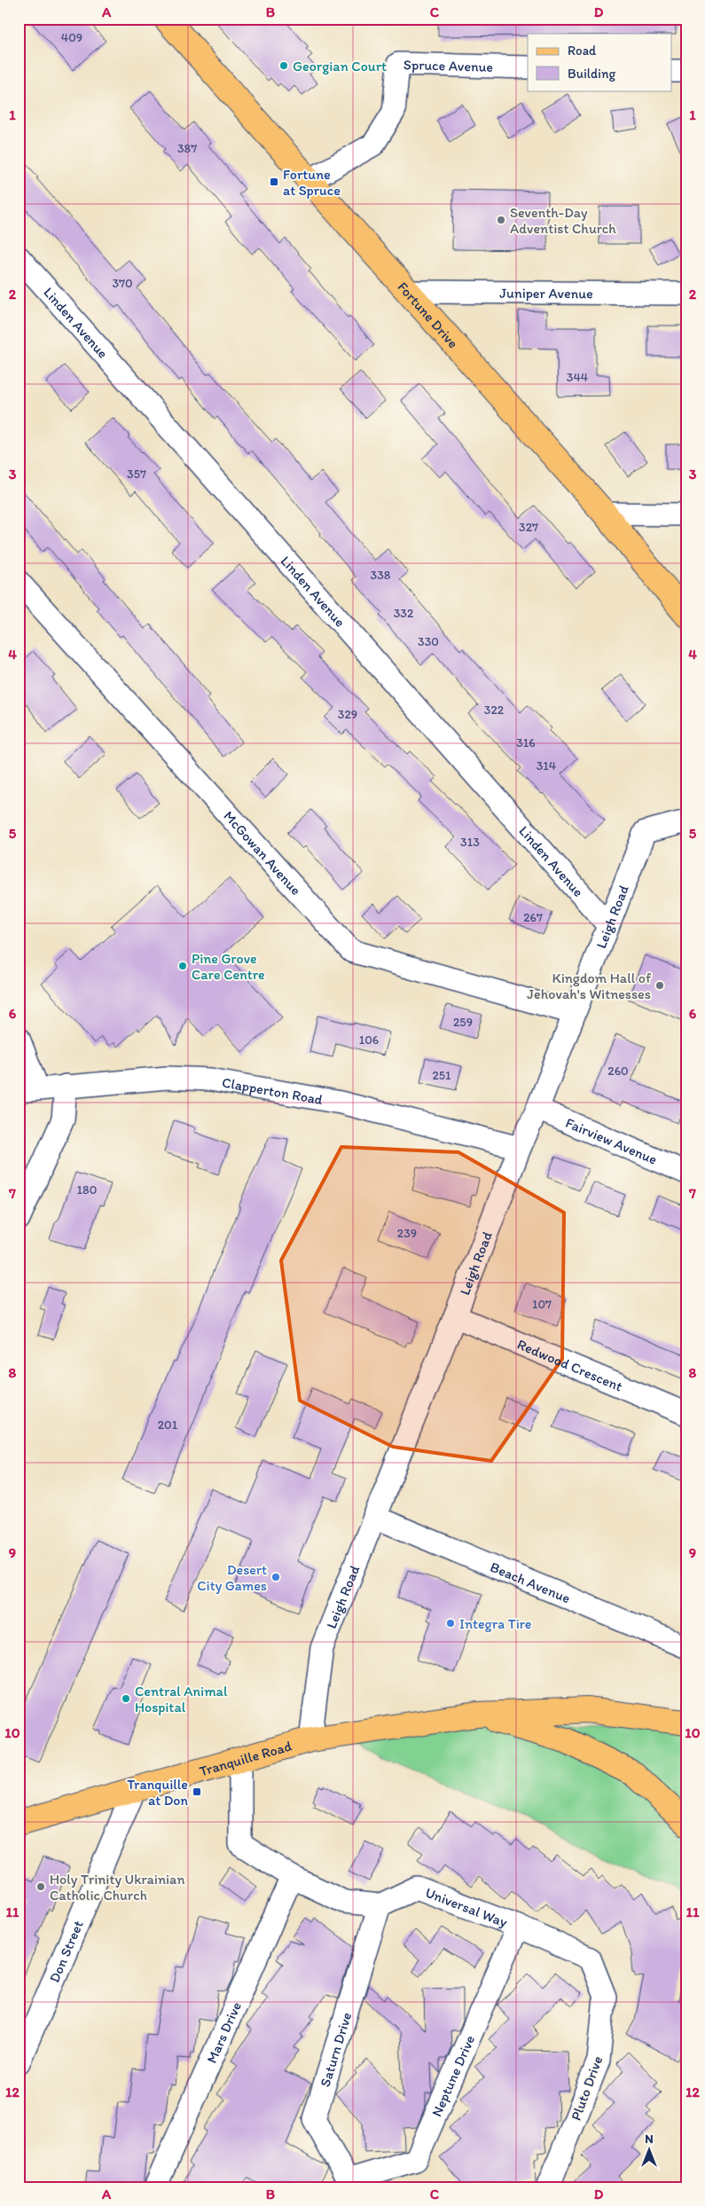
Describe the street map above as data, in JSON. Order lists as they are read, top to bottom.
{
  "streets": {
    "main road": ["Fortune Drive", "Tranquille Road"],
    "street": [
      "Spruce Avenue",
      "Juniper Avenue",
      "Linden Avenue",
      "McGowan Avenue",
      "Leigh Road",
      "Clapperton Road",
      "Fairview Avenue",
      "Redwood Crescent",
      "Beach Avenue",
      "Universal Way",
      "Don Street",
      "Mars Drive",
      "Saturn Drive",
      "Neptune Drive",
      "Pluto Drive"
    ]
  },
  "crossings": [
    ["Spruce Avenue", "Fortune Drive"],
    ["Juniper Avenue", "Fortune Drive"],
    ["Linden Avenue", "Leigh Road"],
    ["McGowan Avenue", "Leigh Road"],
    ["Leigh Road", "Clapperton Road"],
    ["Leigh Road", "Fairview Avenue"],
    ["Leigh Road", "Redwood Crescent"],
    ["Leigh Road", "Beach Avenue"],
    ["Leigh Road", "Tranquille Road"],
    ["Tranquille Road", "Don Street"],
    ["Universal Way", "Saturn Drive"],
    ["Universal Way", "Neptune Drive"],
    ["Universal Way", "Pluto Drive"],
    ["Saturn Drive", "Neptune Drive"],
    ["Neptune Drive", "Pluto Drive"]
  ],
  "places": {
    "other": [
      "Georgian Court",
      "Seventh-Day Adventist Church",
      "Pine Grove Care Centre",
      "Kingdom Hall of Jehovah's Witnesses",
      "Desert City Games",
      "Integra Tire",
      "Central Animal Hospital",
      "Holy Trinity Ukrainian Catholic Church"
    ],
    "transit": ["Fortune at Spruce", "Tranquille at Don"]
  },
  "house_numbers": [
    "409",
    "387",
    "370",
    "344",
    "357",
    "327",
    "338",
    "332",
    "330",
    "322",
    "329",
    "316",
    "314",
    "313",
    "267",
    "259",
    "106",
    "260",
    "251",
    "180",
    "239",
    "107",
    "201"
  ],
  "legend": ["Road", "Building"],
  "north": "top",
  "grid": {
    "columns": [
      "A",
      "B",
      "C",
      "D"
    ],
    "rows": [
      "1",
      "2",
      "3",
      "4",
      "5",
      "6",
      "7",
      "8",
      "9",
      "10",
      "11",
      "12"
    ]
  }
}
